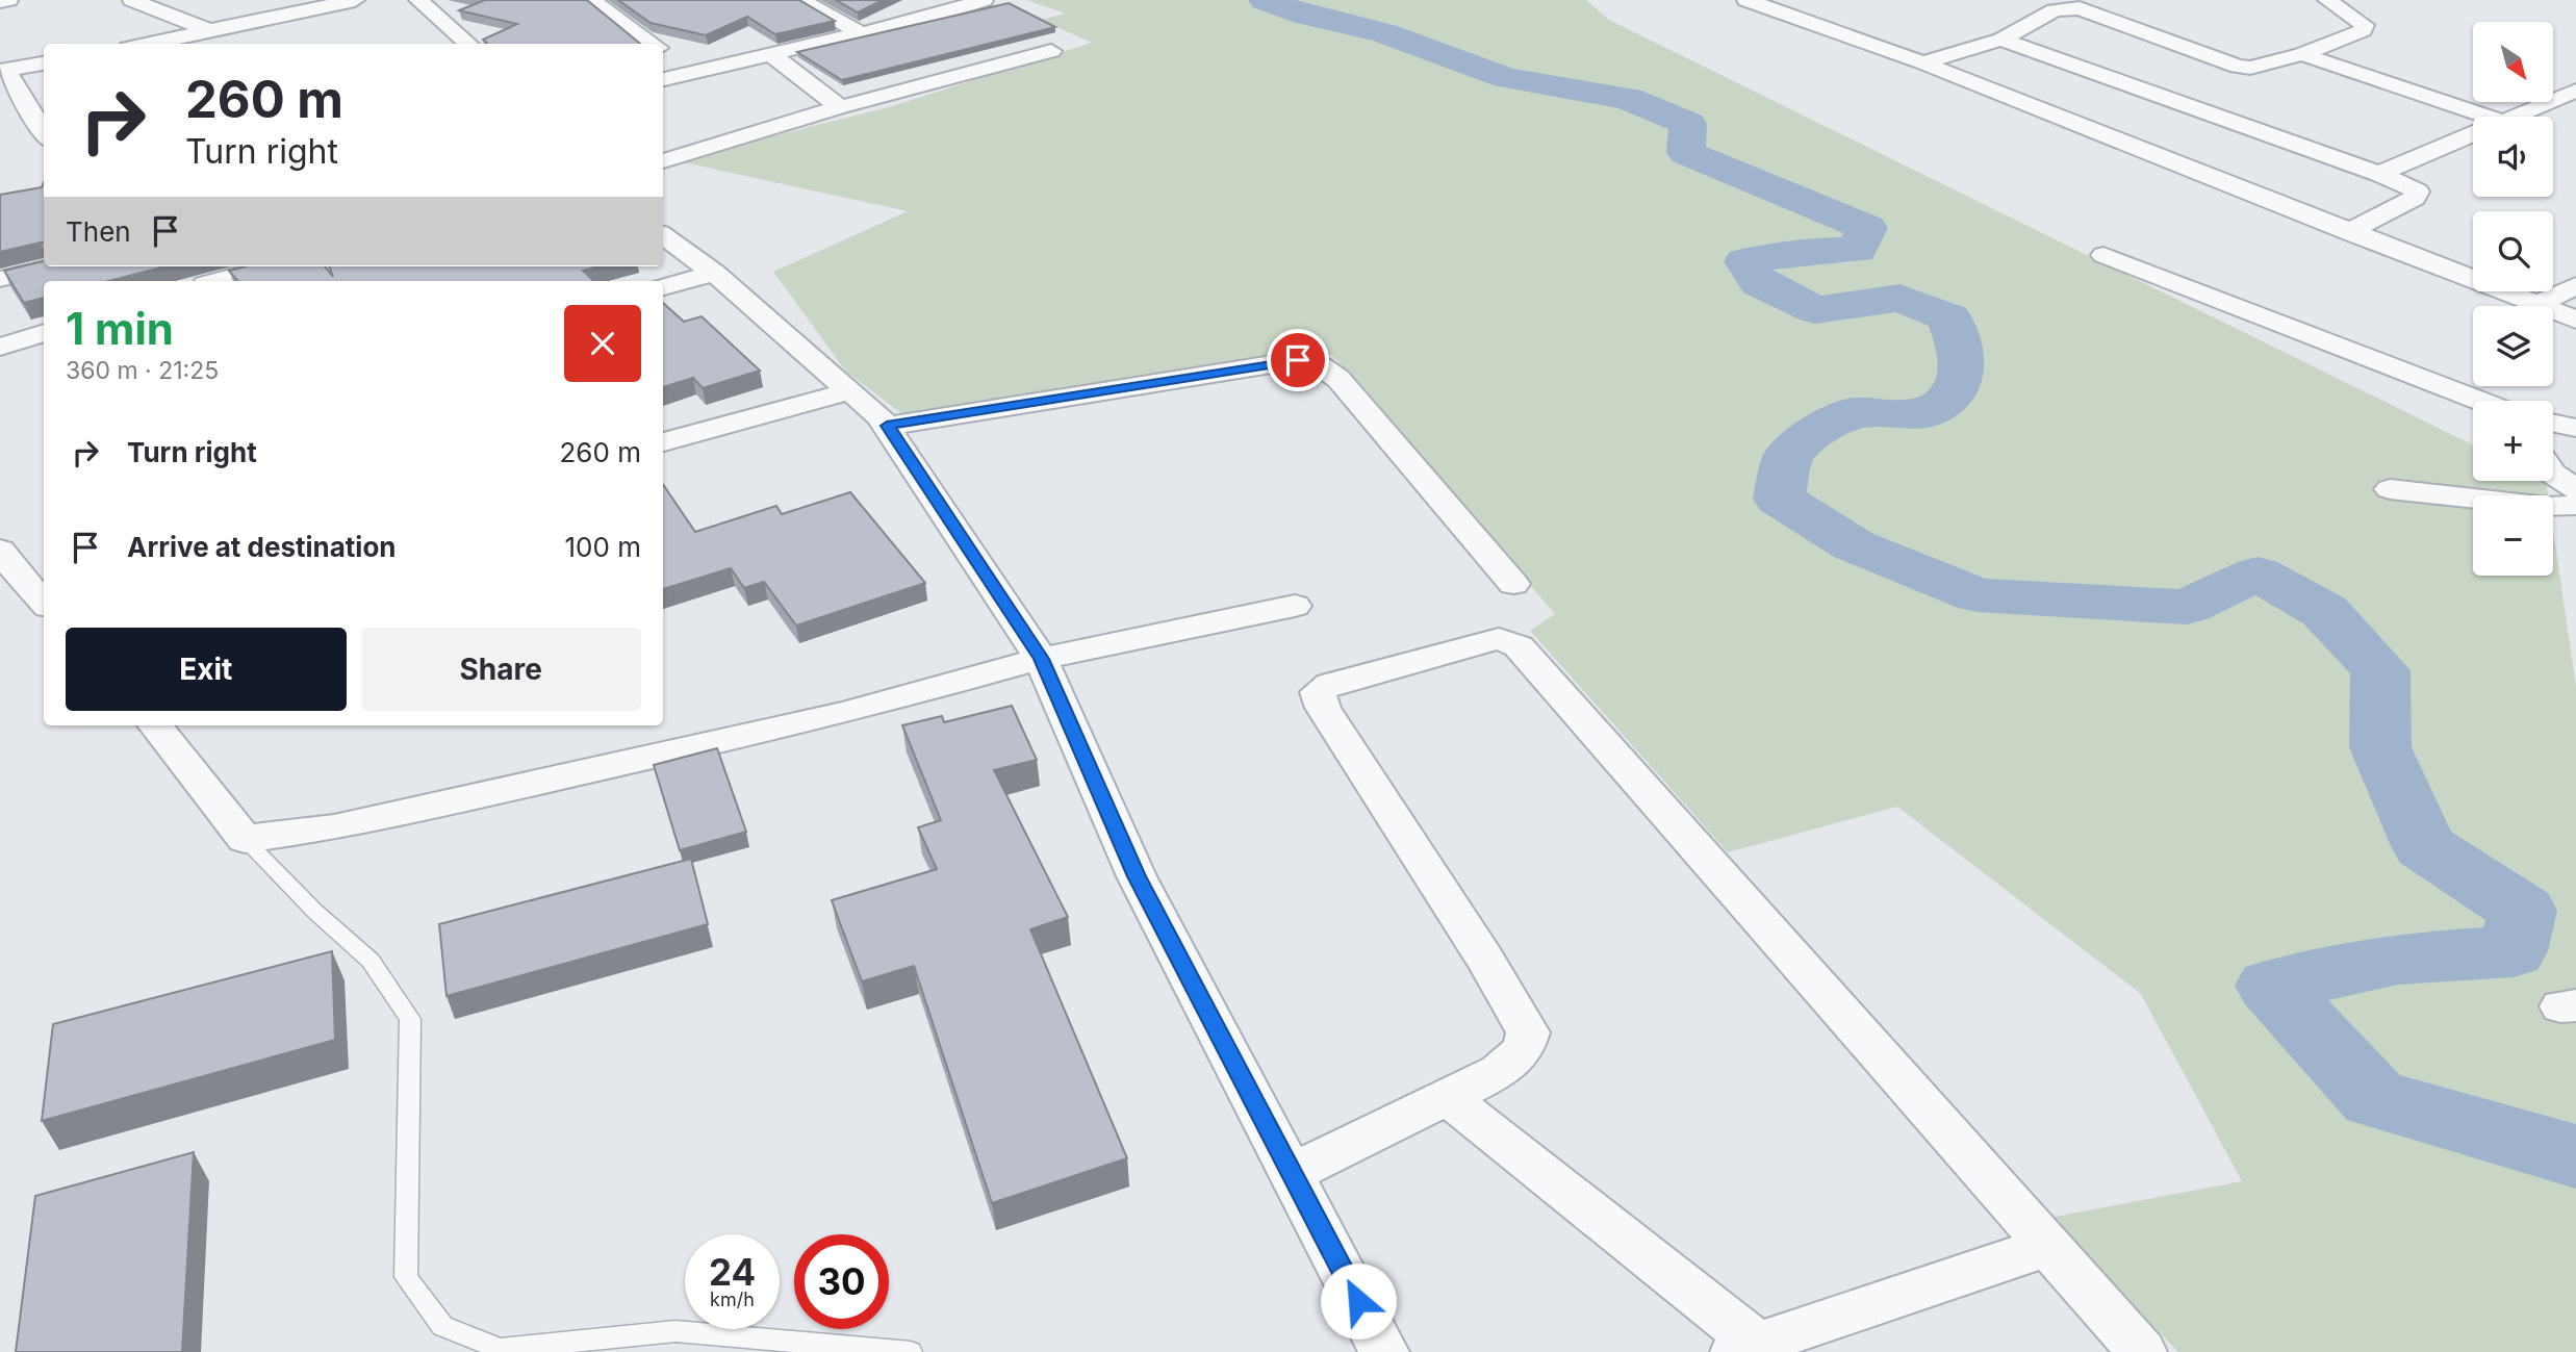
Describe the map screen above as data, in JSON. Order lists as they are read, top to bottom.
{
  "north": "bottom right",
  "page": {
    "map_buttons": ["+", "−"],
    "turn": ["260 m", "Turn right"],
    "then": "Then",
    "heading": ["1 min", "360 m · 21:25"],
    "list": [
      {
        "name": "Turn right",
        "value": "260 m"
      },
      {
        "name": "Arrive at destination",
        "value": "100 m"
      }
    ],
    "buttons": ["Exit", "Share"],
    "speed": "24 km/h",
    "limit": "30"
  }
}
